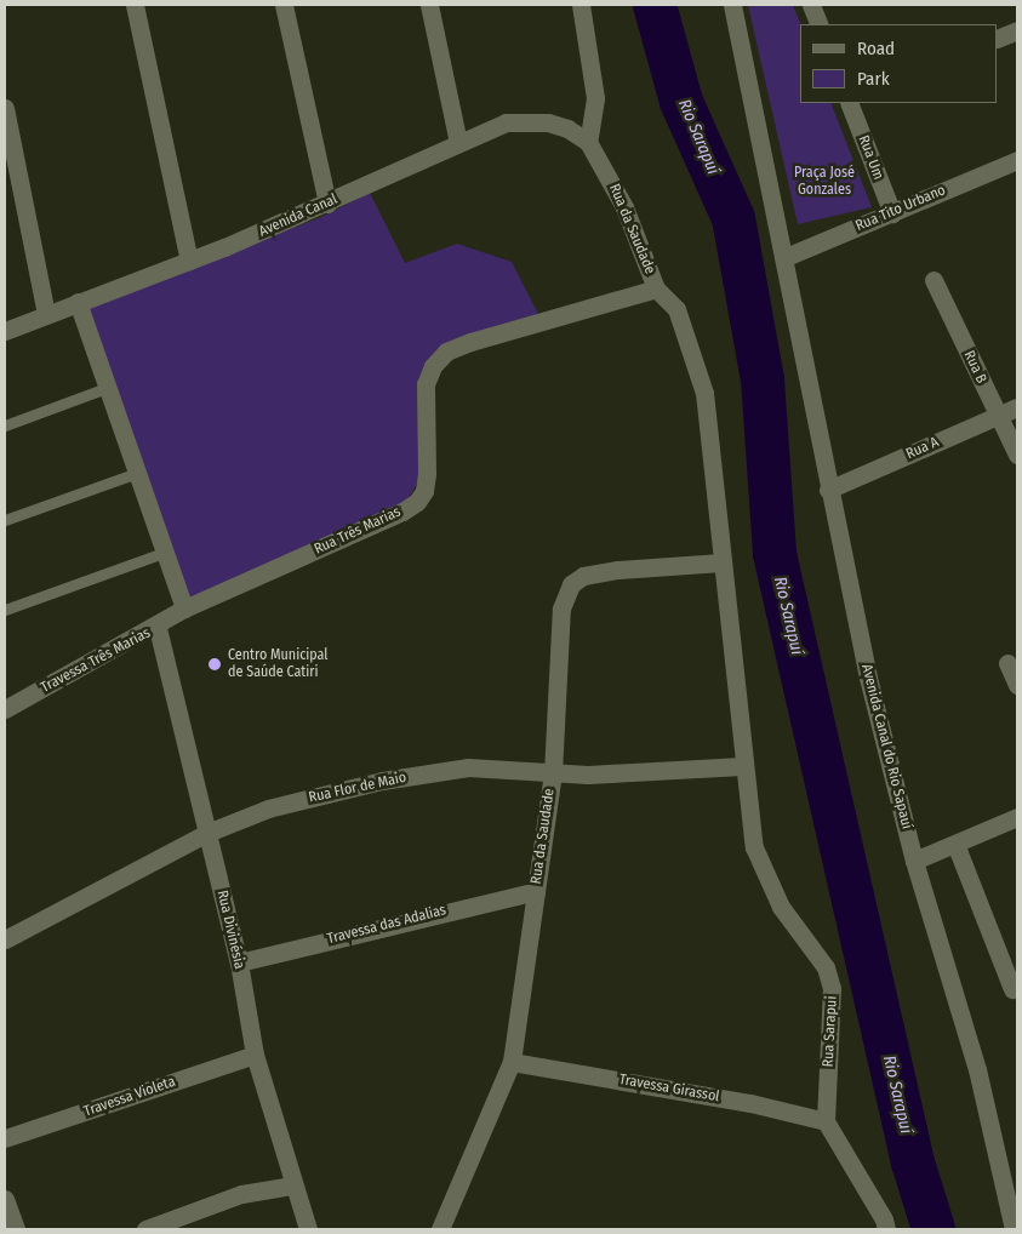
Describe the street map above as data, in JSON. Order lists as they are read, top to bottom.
{
  "streets": {
    "street": [
      "Rua Um",
      "Rua Tito Urbano",
      "Avenida Canal",
      "Rua da Saudade",
      "Rua B",
      "Rua A",
      "Rua Três Marias",
      "Travessa Três Marias",
      "Avenida Canal do Rio Sapauí",
      "Rua Flor de Maio",
      "Travessa das Adalias",
      "Rua Divinésia",
      "Rua Sarapui",
      "Travessa Girassol",
      "Travessa Violeta"
    ]
  },
  "crossings": [
    ["Rua Um", "Rua Tito Urbano"],
    ["Rua Tito Urbano", "Avenida Canal do Rio Sapauí"],
    ["Avenida Canal", "Rua da Saudade"],
    ["Rua da Saudade", "Rua Três Marias"],
    ["Rua da Saudade", "Rua Flor de Maio"],
    ["Rua da Saudade", "Travessa das Adalias"],
    ["Rua da Saudade", "Rua Sarapui"],
    ["Rua da Saudade", "Travessa Girassol"],
    ["Rua B", "Rua A"],
    ["Rua A", "Avenida Canal do Rio Sapauí"],
    ["Rua Três Marias", "Travessa Três Marias"],
    ["Travessa Três Marias", "Rua Divinésia"],
    ["Rua Flor de Maio", "Rua Divinésia"],
    ["Rua Flor de Maio", "Rua Sarapui"],
    ["Travessa das Adalias", "Rua Divinésia"],
    ["Rua Divinésia", "Travessa Violeta"],
    ["Rua Sarapui", "Travessa Girassol"]
  ],
  "water": ["Rio Sarapuí"],
  "parks": ["Praça José Gonzales"],
  "places": ["Centro Municipal de Saúde Catiri"],
  "legend": ["Road", "Park"]
}
